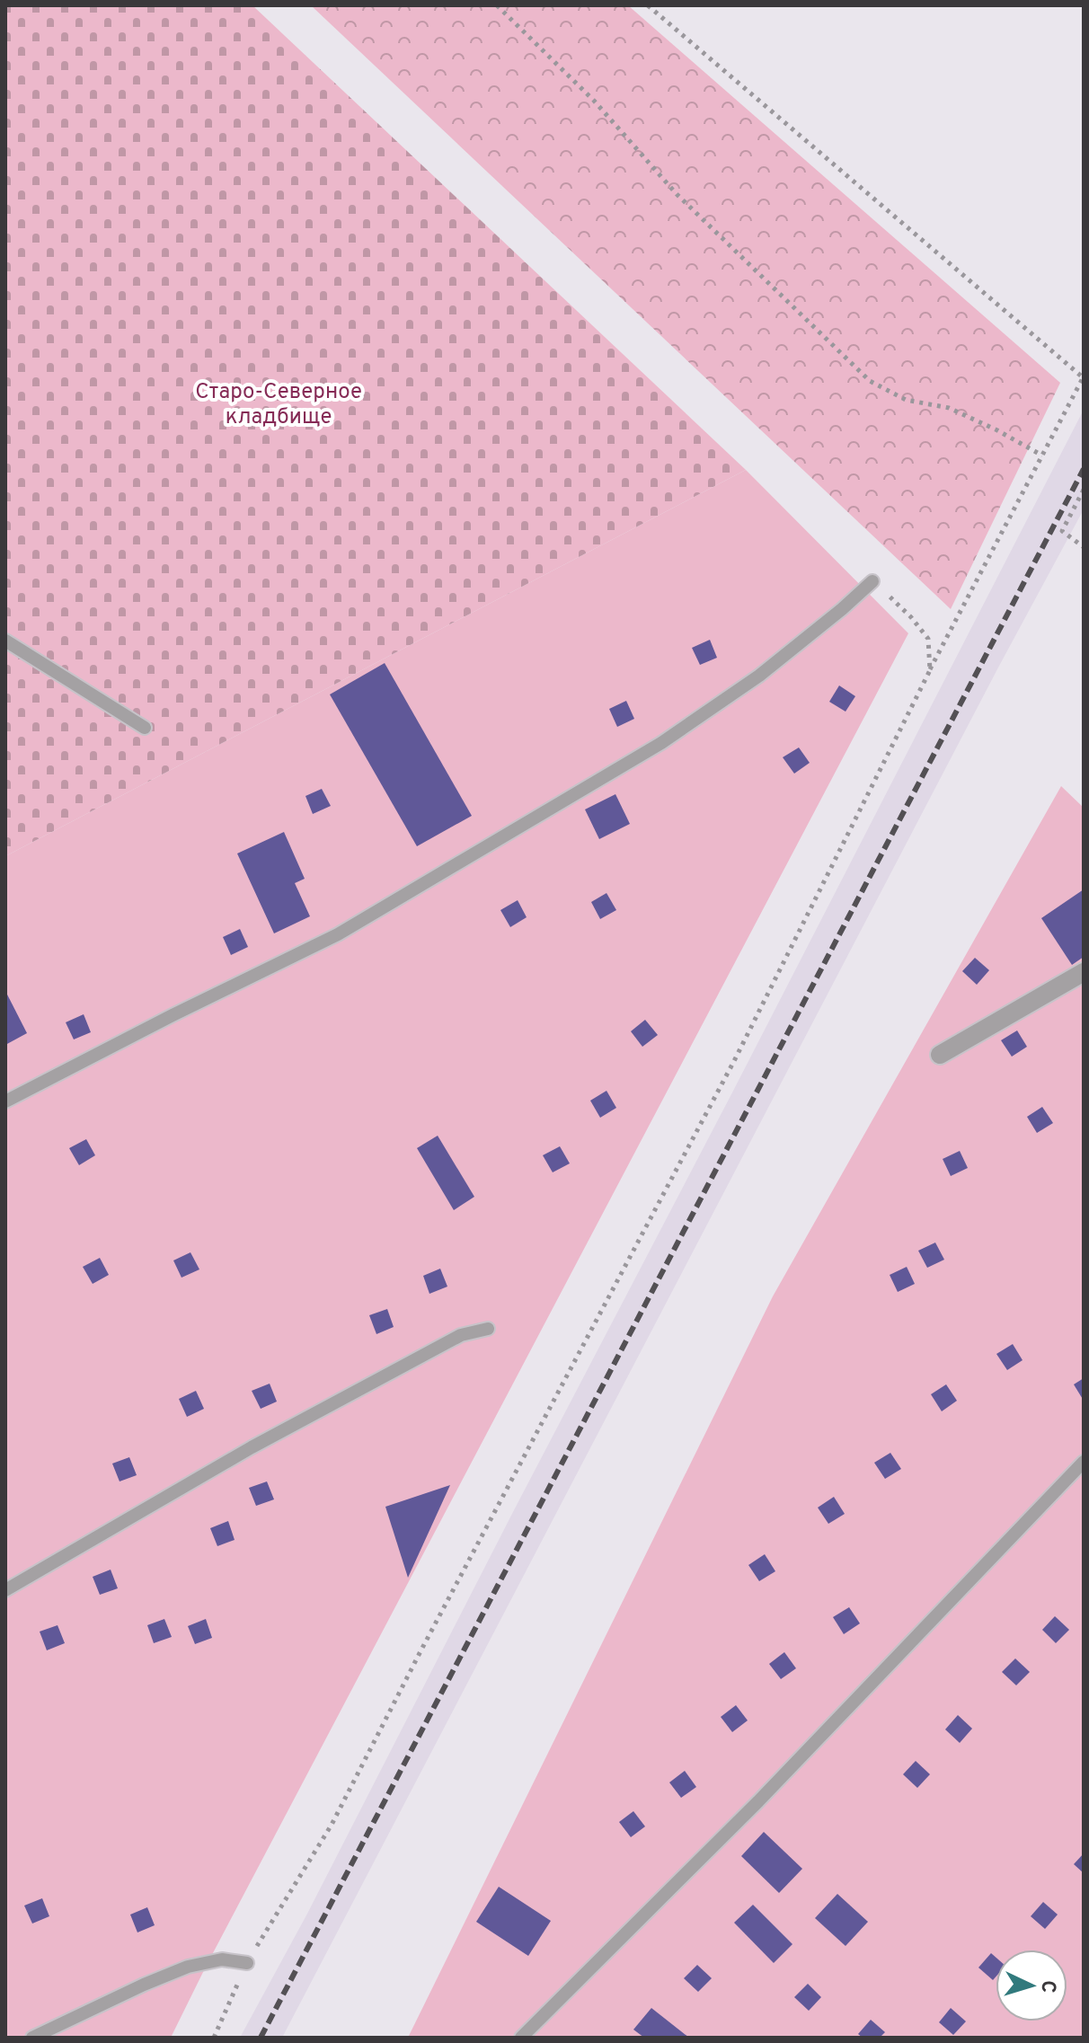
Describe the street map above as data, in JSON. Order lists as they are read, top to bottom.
{
  "parks": ["Старо-Северное кладбище"],
  "north": "right"
}
